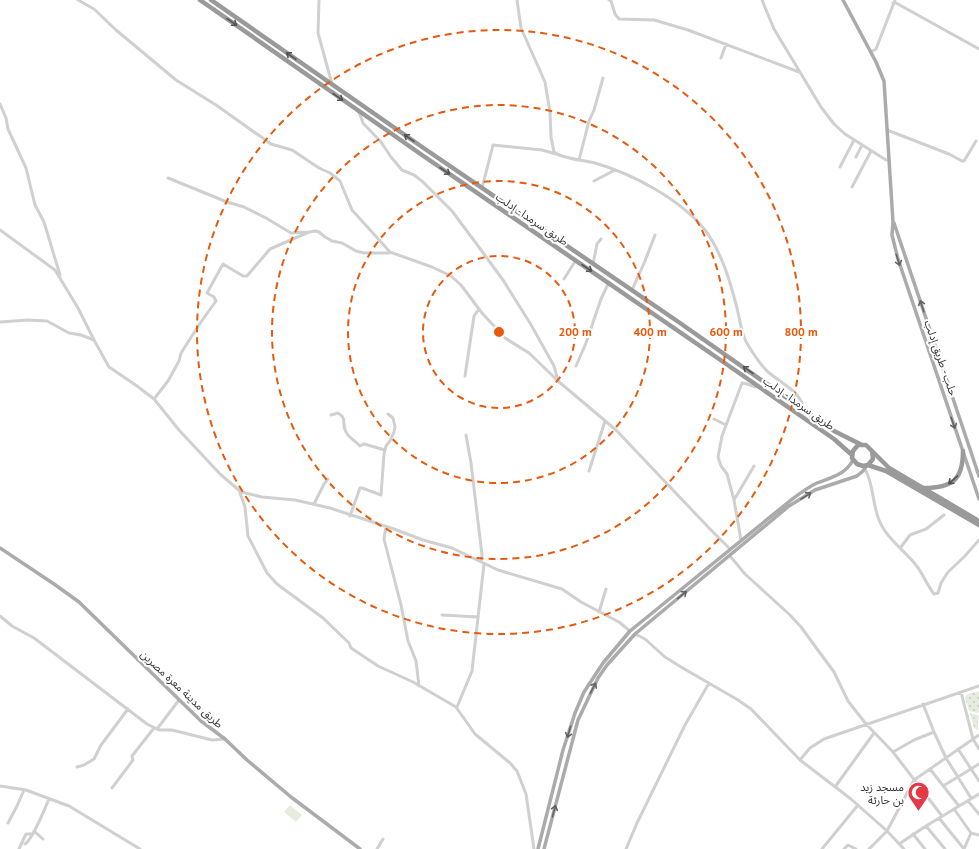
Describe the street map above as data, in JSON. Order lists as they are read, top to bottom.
{
  "streets": {
    "highway": ["طريق سرمدا - إدلب"],
    "main road": ["حلب - طريق إدلب", "طريق مدينة معرة مصرين"]
  },
  "places": {
    "mosque": ["مسجد زيد بن حارثة"]
  },
  "rings": [
    "200 m",
    "400 m",
    "600 m",
    "800 m"
  ]
}
